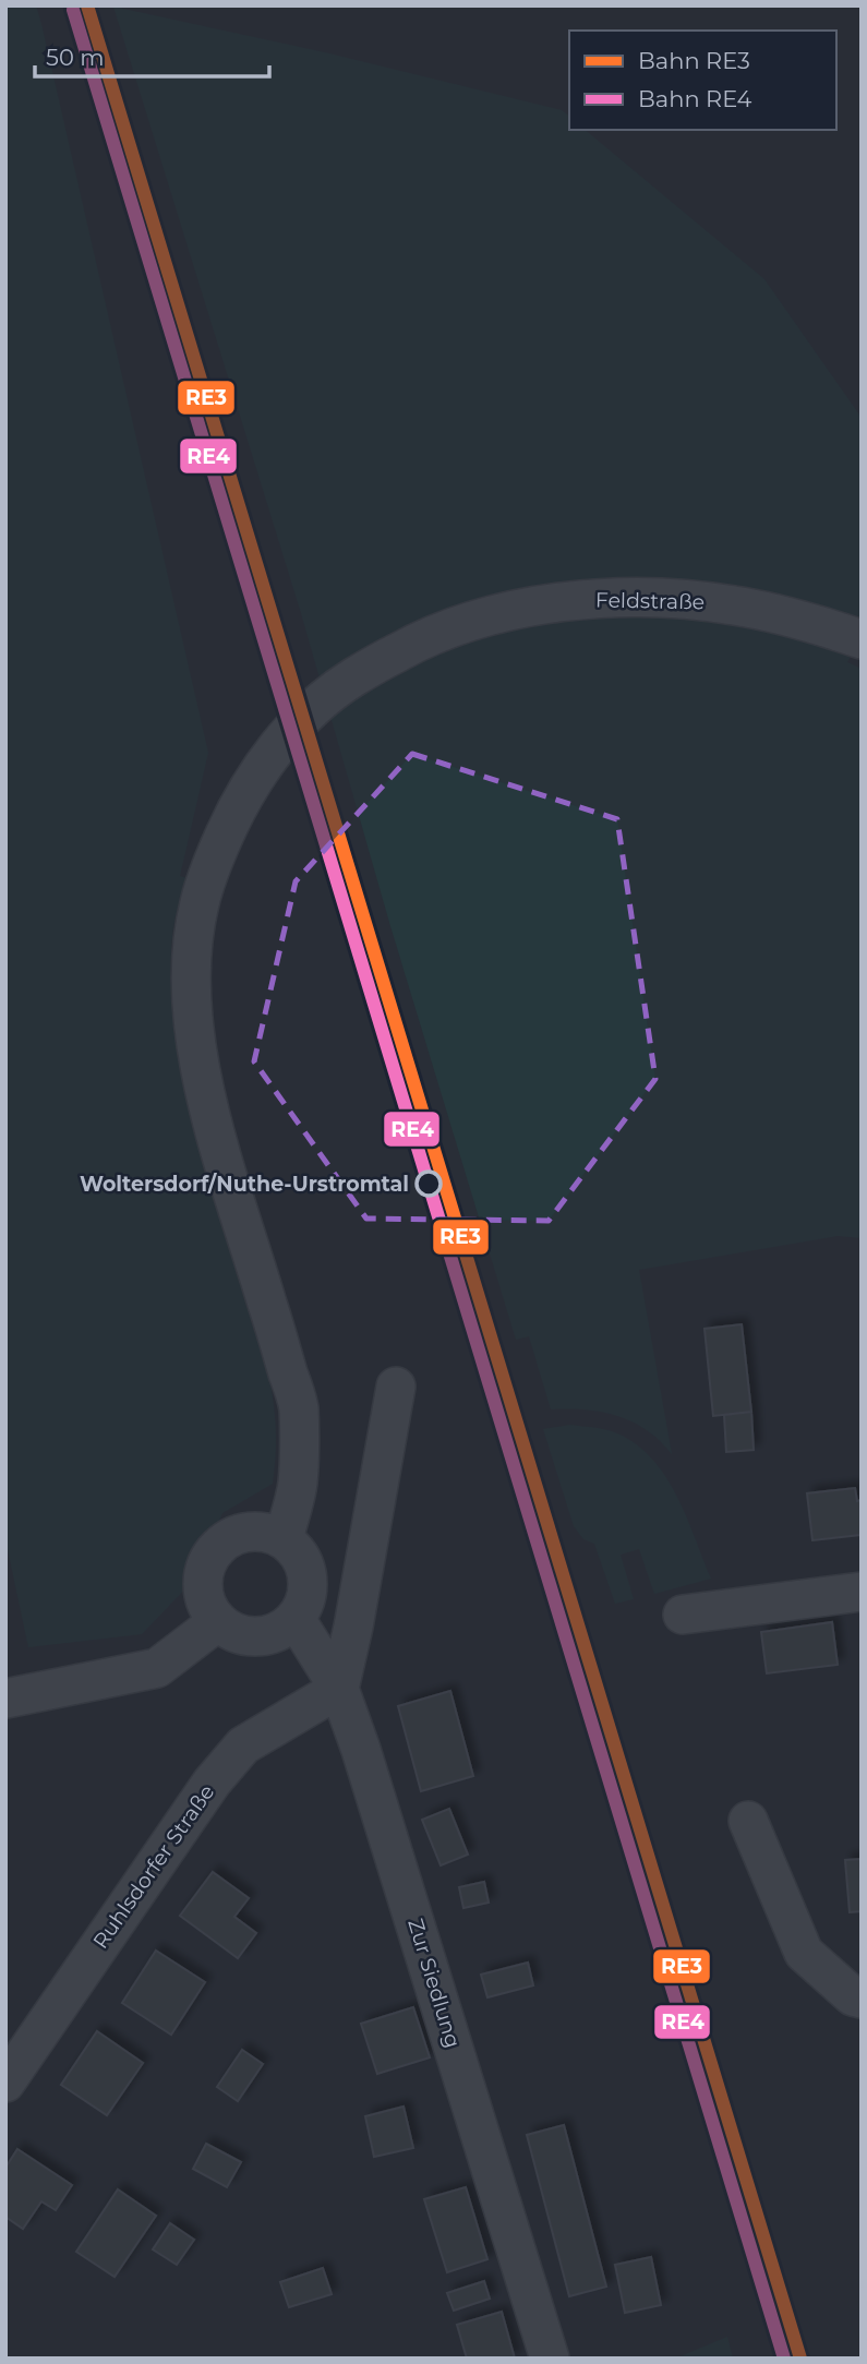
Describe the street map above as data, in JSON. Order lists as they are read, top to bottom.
{
  "streets": {
    "street": ["Feldstraße", "Ruhlsdorfer Straße", "Zur Siedlung"]
  },
  "crossings": [
    ["Feldstraße", "Zur Siedlung"],
    ["Ruhlsdorfer Straße", "Zur Siedlung"]
  ],
  "places": ["Woltersdorf/Nuthe-Urstromtal"],
  "lines": ["rail line RE3", "rail line RE4"],
  "legend": ["Bahn RE3", "Bahn RE4"],
  "scale_bar": "50 m"
}
